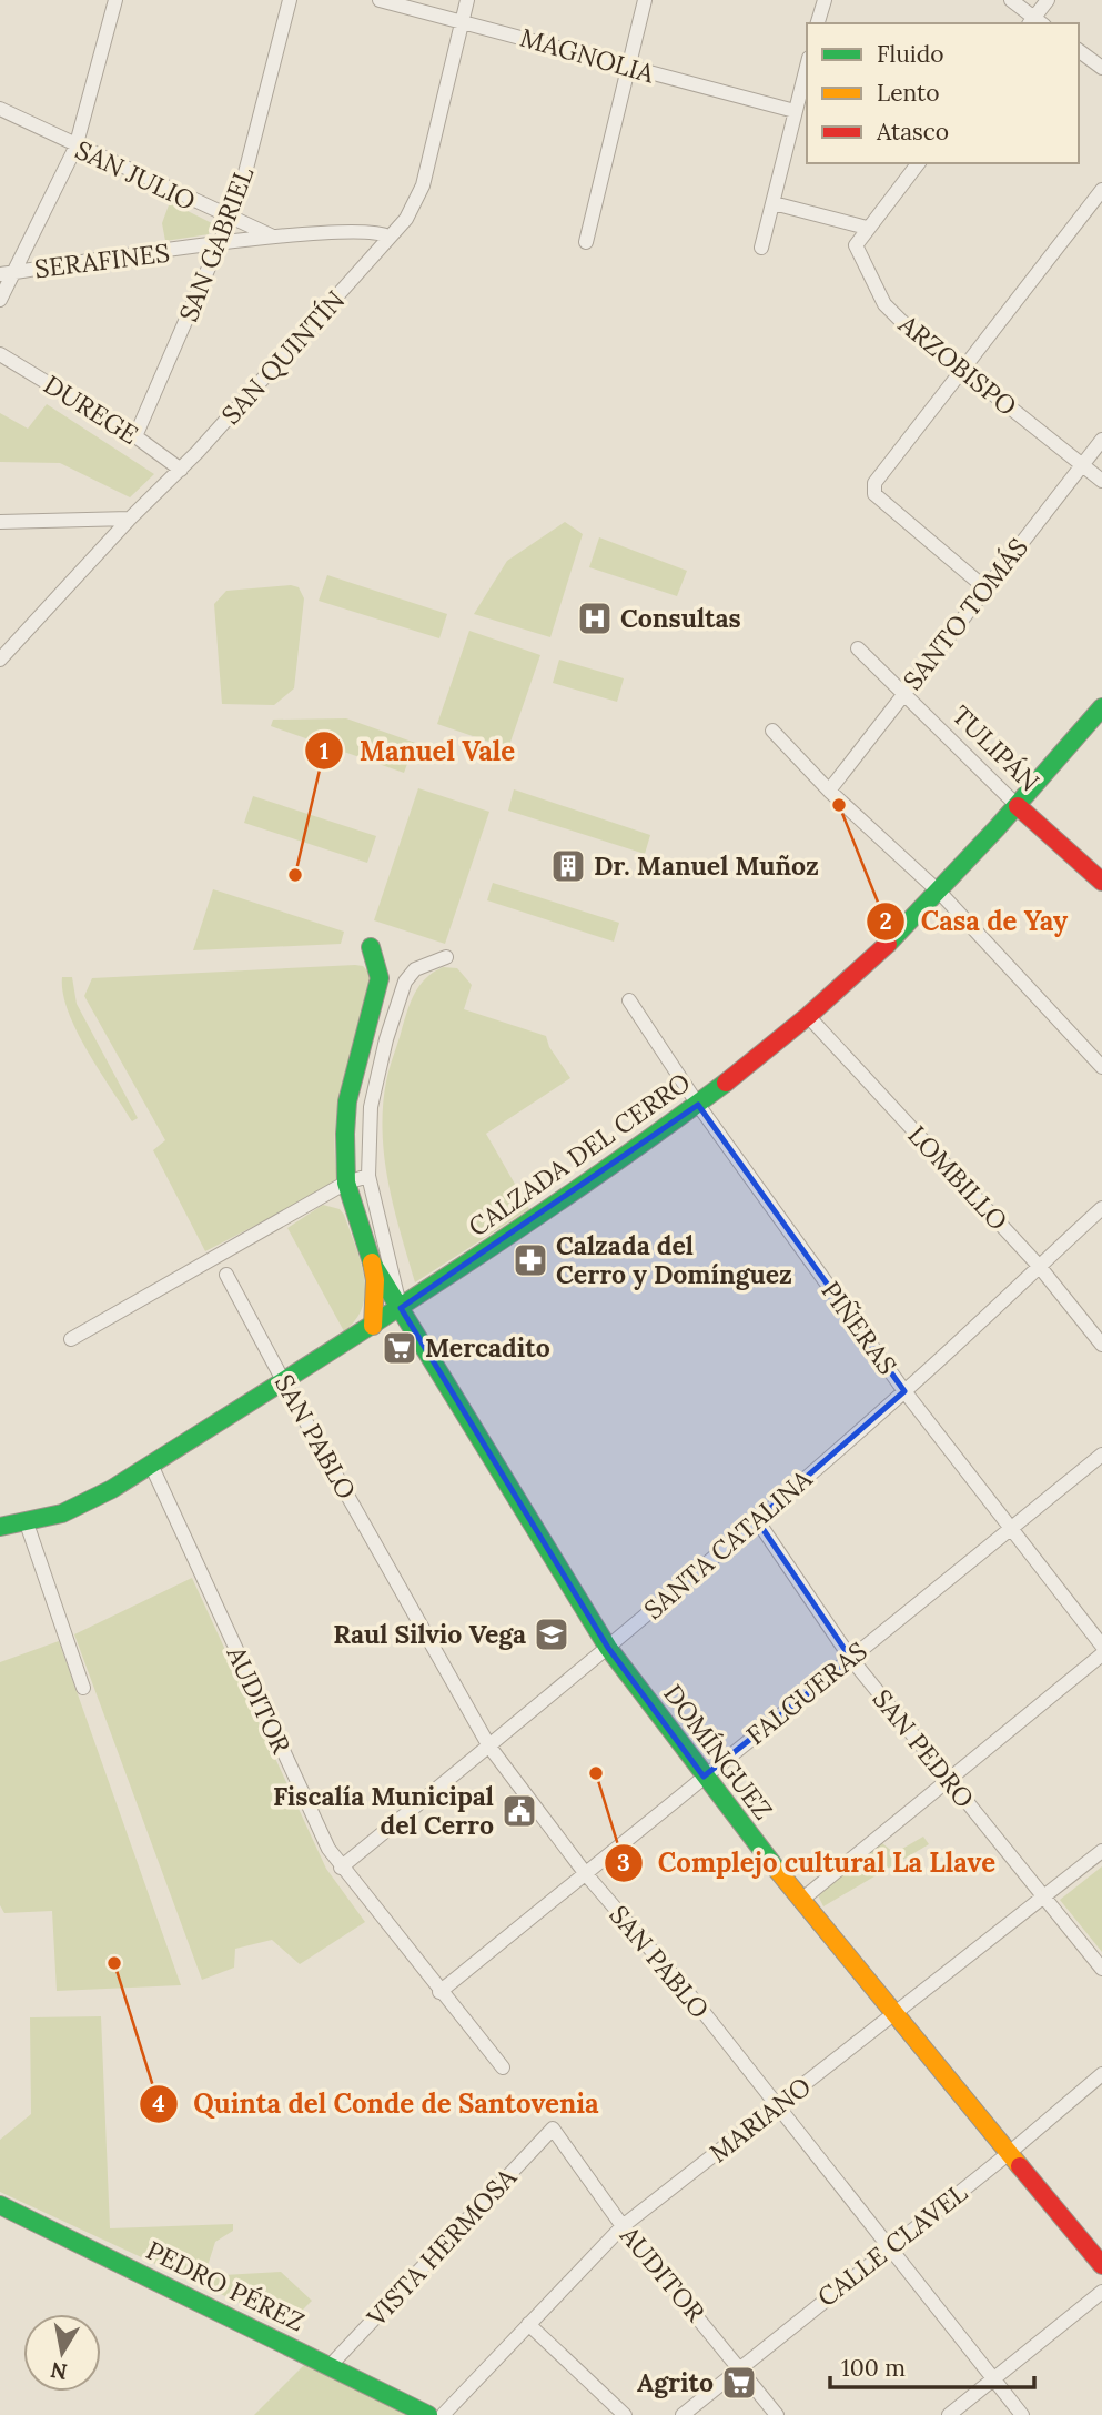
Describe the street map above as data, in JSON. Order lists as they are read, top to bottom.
{
  "streets": {
    "street": [
      "MAGNOLIA",
      "SAN JULIO",
      "SAN GABRIEL",
      "SERAFINES",
      "SAN QUINTÍN",
      "ARZOBISPO",
      "DUREGE",
      "SANTO TOMÁS",
      "TULIPÁN",
      "CALZADA DEL CERRO",
      "LOMBILLO",
      "PIÑERAS",
      "SAN PABLO",
      "SANTA CATALINA",
      "FALGUERAS",
      "AUDITOR",
      "SAN PEDRO",
      "DOMÍNGUEZ",
      "MARIANO",
      "CALLE CLAVEL",
      "VISTA HERMOSA",
      "PEDRO PÉREZ"
    ]
  },
  "crossings": [
    ["MAGNOLIA", "SAN QUINTÍN"],
    ["SAN JULIO", "SAN GABRIEL"],
    ["SAN JULIO", "SERAFINES"],
    ["SAN GABRIEL", "SERAFINES"],
    ["SAN GABRIEL", "DUREGE"],
    ["SERAFINES", "SAN QUINTÍN"],
    ["SAN QUINTÍN", "DUREGE"],
    ["ARZOBISPO", "SANTO TOMÁS"],
    ["SANTO TOMÁS", "TULIPÁN"],
    ["TULIPÁN", "CALZADA DEL CERRO"],
    ["CALZADA DEL CERRO", "LOMBILLO"],
    ["CALZADA DEL CERRO", "PIÑERAS"],
    ["CALZADA DEL CERRO", "SAN PABLO"],
    ["CALZADA DEL CERRO", "AUDITOR"],
    ["CALZADA DEL CERRO", "DOMÍNGUEZ"],
    ["LOMBILLO", "SANTA CATALINA"],
    ["PIÑERAS", "SANTA CATALINA"],
    ["PIÑERAS", "FALGUERAS"],
    ["SAN PABLO", "SANTA CATALINA"],
    ["SAN PABLO", "FALGUERAS"],
    ["SAN PABLO", "MARIANO"],
    ["SAN PABLO", "CALLE CLAVEL"],
    ["SANTA CATALINA", "AUDITOR"],
    ["SANTA CATALINA", "SAN PEDRO"],
    ["SANTA CATALINA", "DOMÍNGUEZ"],
    ["FALGUERAS", "AUDITOR"],
    ["FALGUERAS", "SAN PEDRO"],
    ["FALGUERAS", "DOMÍNGUEZ"],
    ["AUDITOR", "MARIANO"],
    ["AUDITOR", "CALLE CLAVEL"],
    ["AUDITOR", "VISTA HERMOSA"],
    ["SAN PEDRO", "MARIANO"],
    ["DOMÍNGUEZ", "MARIANO"],
    ["DOMÍNGUEZ", "CALLE CLAVEL"],
    ["VISTA HERMOSA", "PEDRO PÉREZ"]
  ],
  "places": {
    "hospital": ["Consultas"],
    "other": [
      "Casa de Yay",
      "Manuel Vale",
      "Complejo cultural La Llave",
      "Quinta del Conde de Santovenia"
    ],
    "building": ["Dr. Manuel Muñoz"],
    "pharmacy": ["Calzada del Cerro y Domínguez"],
    "supermarket": ["Mercadito", "Agrito"],
    "school or university": ["Raul Silvio Vega"],
    "public building": ["Fiscalía Municipal del Cerro"]
  },
  "legend": ["Fluido", "Lento", "Atasco"],
  "scale_bar": "100 m",
  "north": "bottom"
}
